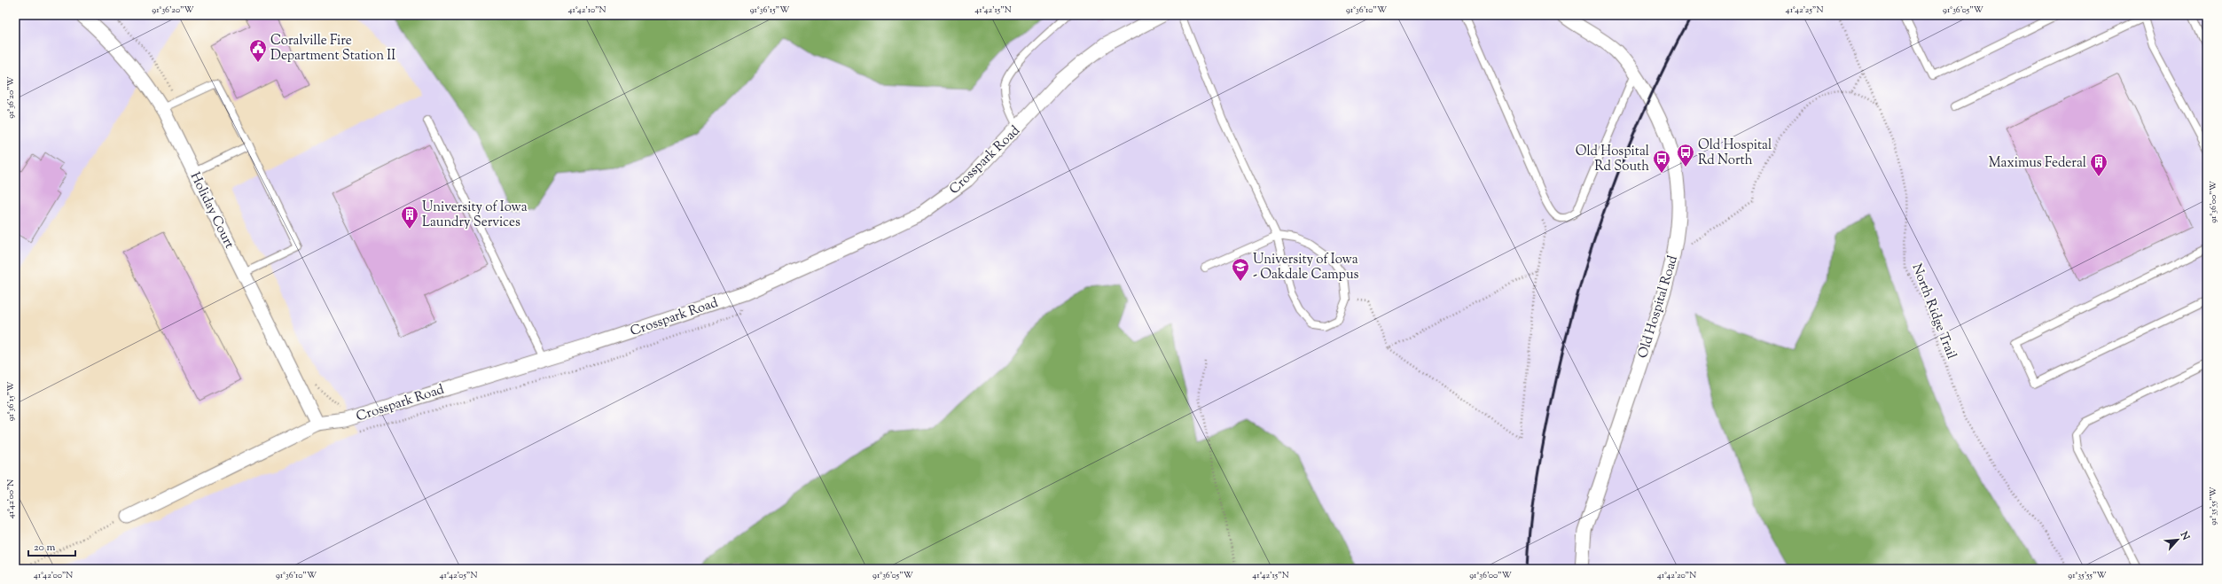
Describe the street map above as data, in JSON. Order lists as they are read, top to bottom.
{
  "streets": {
    "street": ["Crosspark Road", "Holiday Court", "Old Hospital Road"],
    "path": ["North Ridge Trail"]
  },
  "crossings": [
    ["Crosspark Road", "Holiday Court"]
  ],
  "places": {
    "public building": ["Coralville Fire Department Station II"],
    "bus stop": ["Old Hospital Rd North", "Old Hospital Rd South"],
    "building": ["Maximus Federal", "University of Iowa Laundry Services"],
    "school or university": ["University of Iowa - Oakdale Campus"]
  },
  "scale_bar": "20 m",
  "north": "top right",
  "coordinates": [
    "91°36'20\"W",
    "41°42'10\"N",
    "91°36'15\"W",
    "41°42'15\"N",
    "91°36'10\"W",
    "41°42'25\"N",
    "91°36'05\"W",
    "91°36'00\"W",
    "41°42'00\"N",
    "91°35'55\"W",
    "41°42'05\"N",
    "41°42'20\"N"
  ]
}
